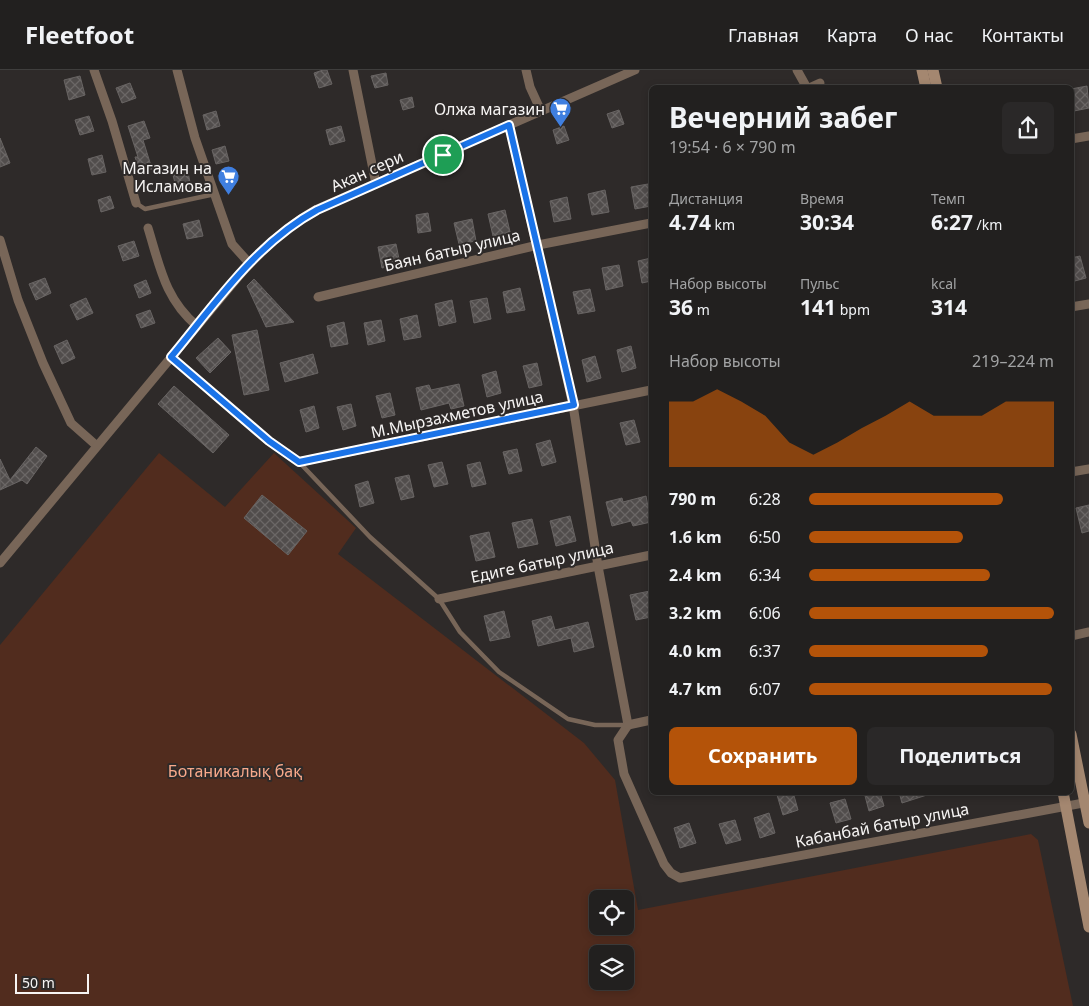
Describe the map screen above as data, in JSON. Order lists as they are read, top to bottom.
{
  "streets": {
    "street": [
      "Акан сери",
      "Баян батыр улица",
      "М.Мырзахметов улица",
      "Едиге батыр улица",
      "Кабанбай батыр улица"
    ]
  },
  "parks": ["Ботаникалық бақ"],
  "places": {
    "supermarket": ["Олжа магазин", "Магазин на Исламова"]
  },
  "scale_bar": "50 m",
  "page": {
    "header": "Fleetfoot",
    "nav": [
      "Главная",
      "Карта",
      "О нас",
      "Контакты"
    ],
    "heading": ["Вечерний забег", "19:54 · 6 × 790 m"],
    "stats": [
      ["Дистанция", "4.74 km"],
      ["Время", "30:34"],
      ["Темп", "6:27 /km"],
      ["Набор высоты", "36 m"],
      ["Пульс", "141 bpm"],
      ["kcal", "314"]
    ],
    "chart": ["Набор высоты", "219–224 m"],
    "list": [
      {
        "name": "790 m",
        "note": "6:28"
      },
      {
        "name": "1.6 km",
        "note": "6:50"
      },
      {
        "name": "2.4 km",
        "note": "6:34"
      },
      {
        "name": "3.2 km",
        "note": "6:06"
      },
      {
        "name": "4.0 km",
        "note": "6:37"
      },
      {
        "name": "4.7 km",
        "note": "6:07"
      }
    ],
    "buttons": ["Сохранить", "Поделиться"],
    "scale": "50 m"
  }
}
